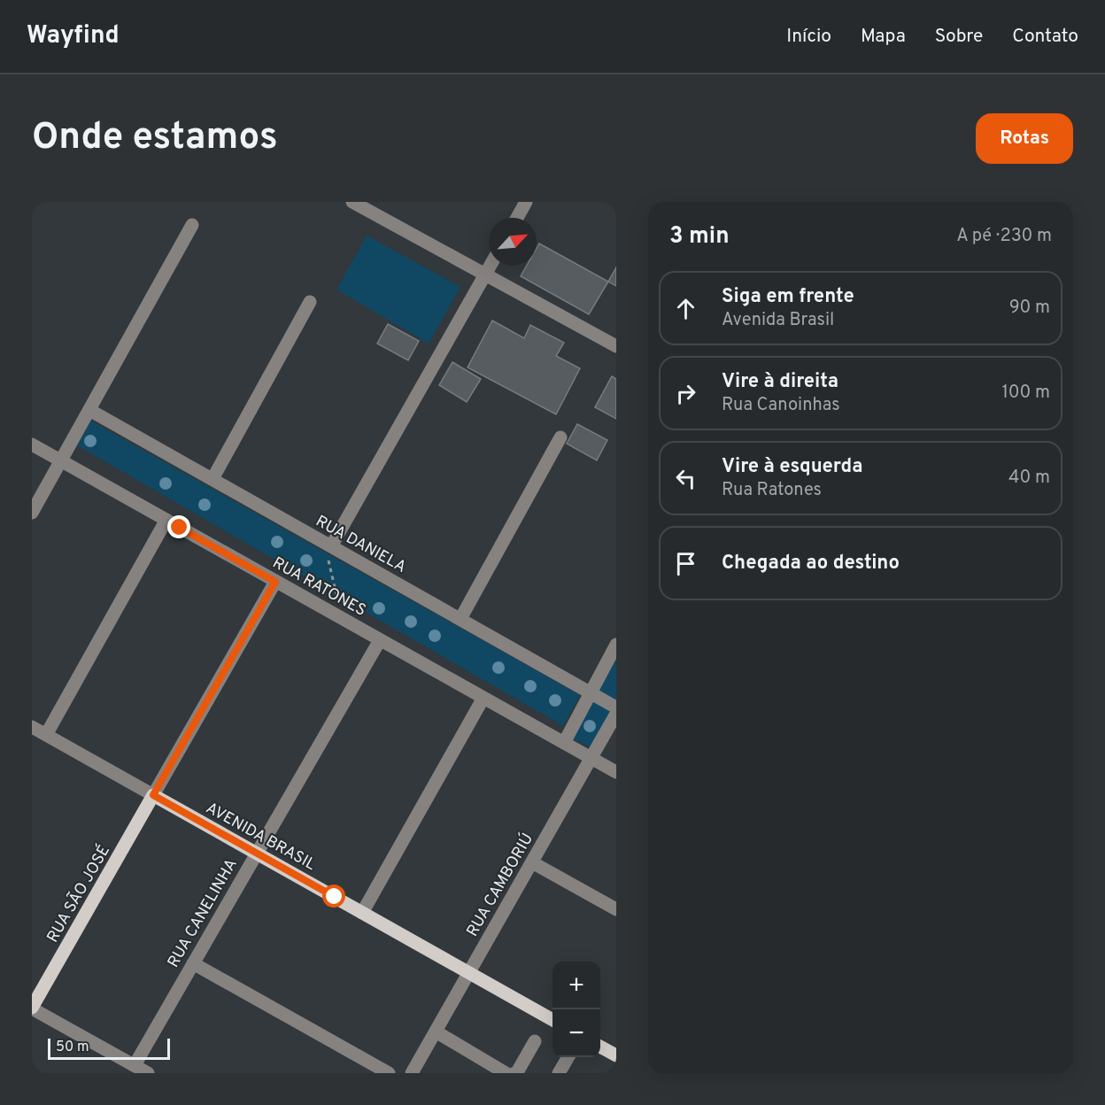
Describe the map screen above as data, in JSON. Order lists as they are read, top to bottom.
{
  "streets": {
    "main road": ["AVENIDA BRASIL", "RUA SÃO JOSÉ"],
    "street": [
      "RUA DANIELA",
      "RUA RATONES",
      "RUA CAMBORIÚ",
      "RUA CANELINHA"
    ]
  },
  "crossings": [
    ["RUA RATONES", "RUA CAMBORIÚ"],
    ["RUA RATONES", "RUA CANELINHA"],
    ["AVENIDA BRASIL", "RUA CAMBORIÚ"],
    ["AVENIDA BRASIL", "RUA SÃO JOSÉ"],
    ["AVENIDA BRASIL", "RUA CANELINHA"]
  ],
  "scale_bar": "50 m",
  "north": "top right",
  "page": {
    "header": "Wayfind",
    "nav": [
      "Início",
      "Mapa",
      "Sobre",
      "Contato"
    ],
    "buttons": "Rotas",
    "title": "Onde estamos",
    "heading": ["3 min", "A pé · 230 m"],
    "list": [
      ["Siga em frente", "Avenida Brasil", "90 m"],
      ["Vire à direita", "Rua Canoinhas", "100 m"],
      ["Vire à esquerda", "Rua Ratones", "40 m"],
      "Chegada ao destino"
    ],
    "map_buttons": ["+", "−"],
    "scale": "50 m"
  }
}
